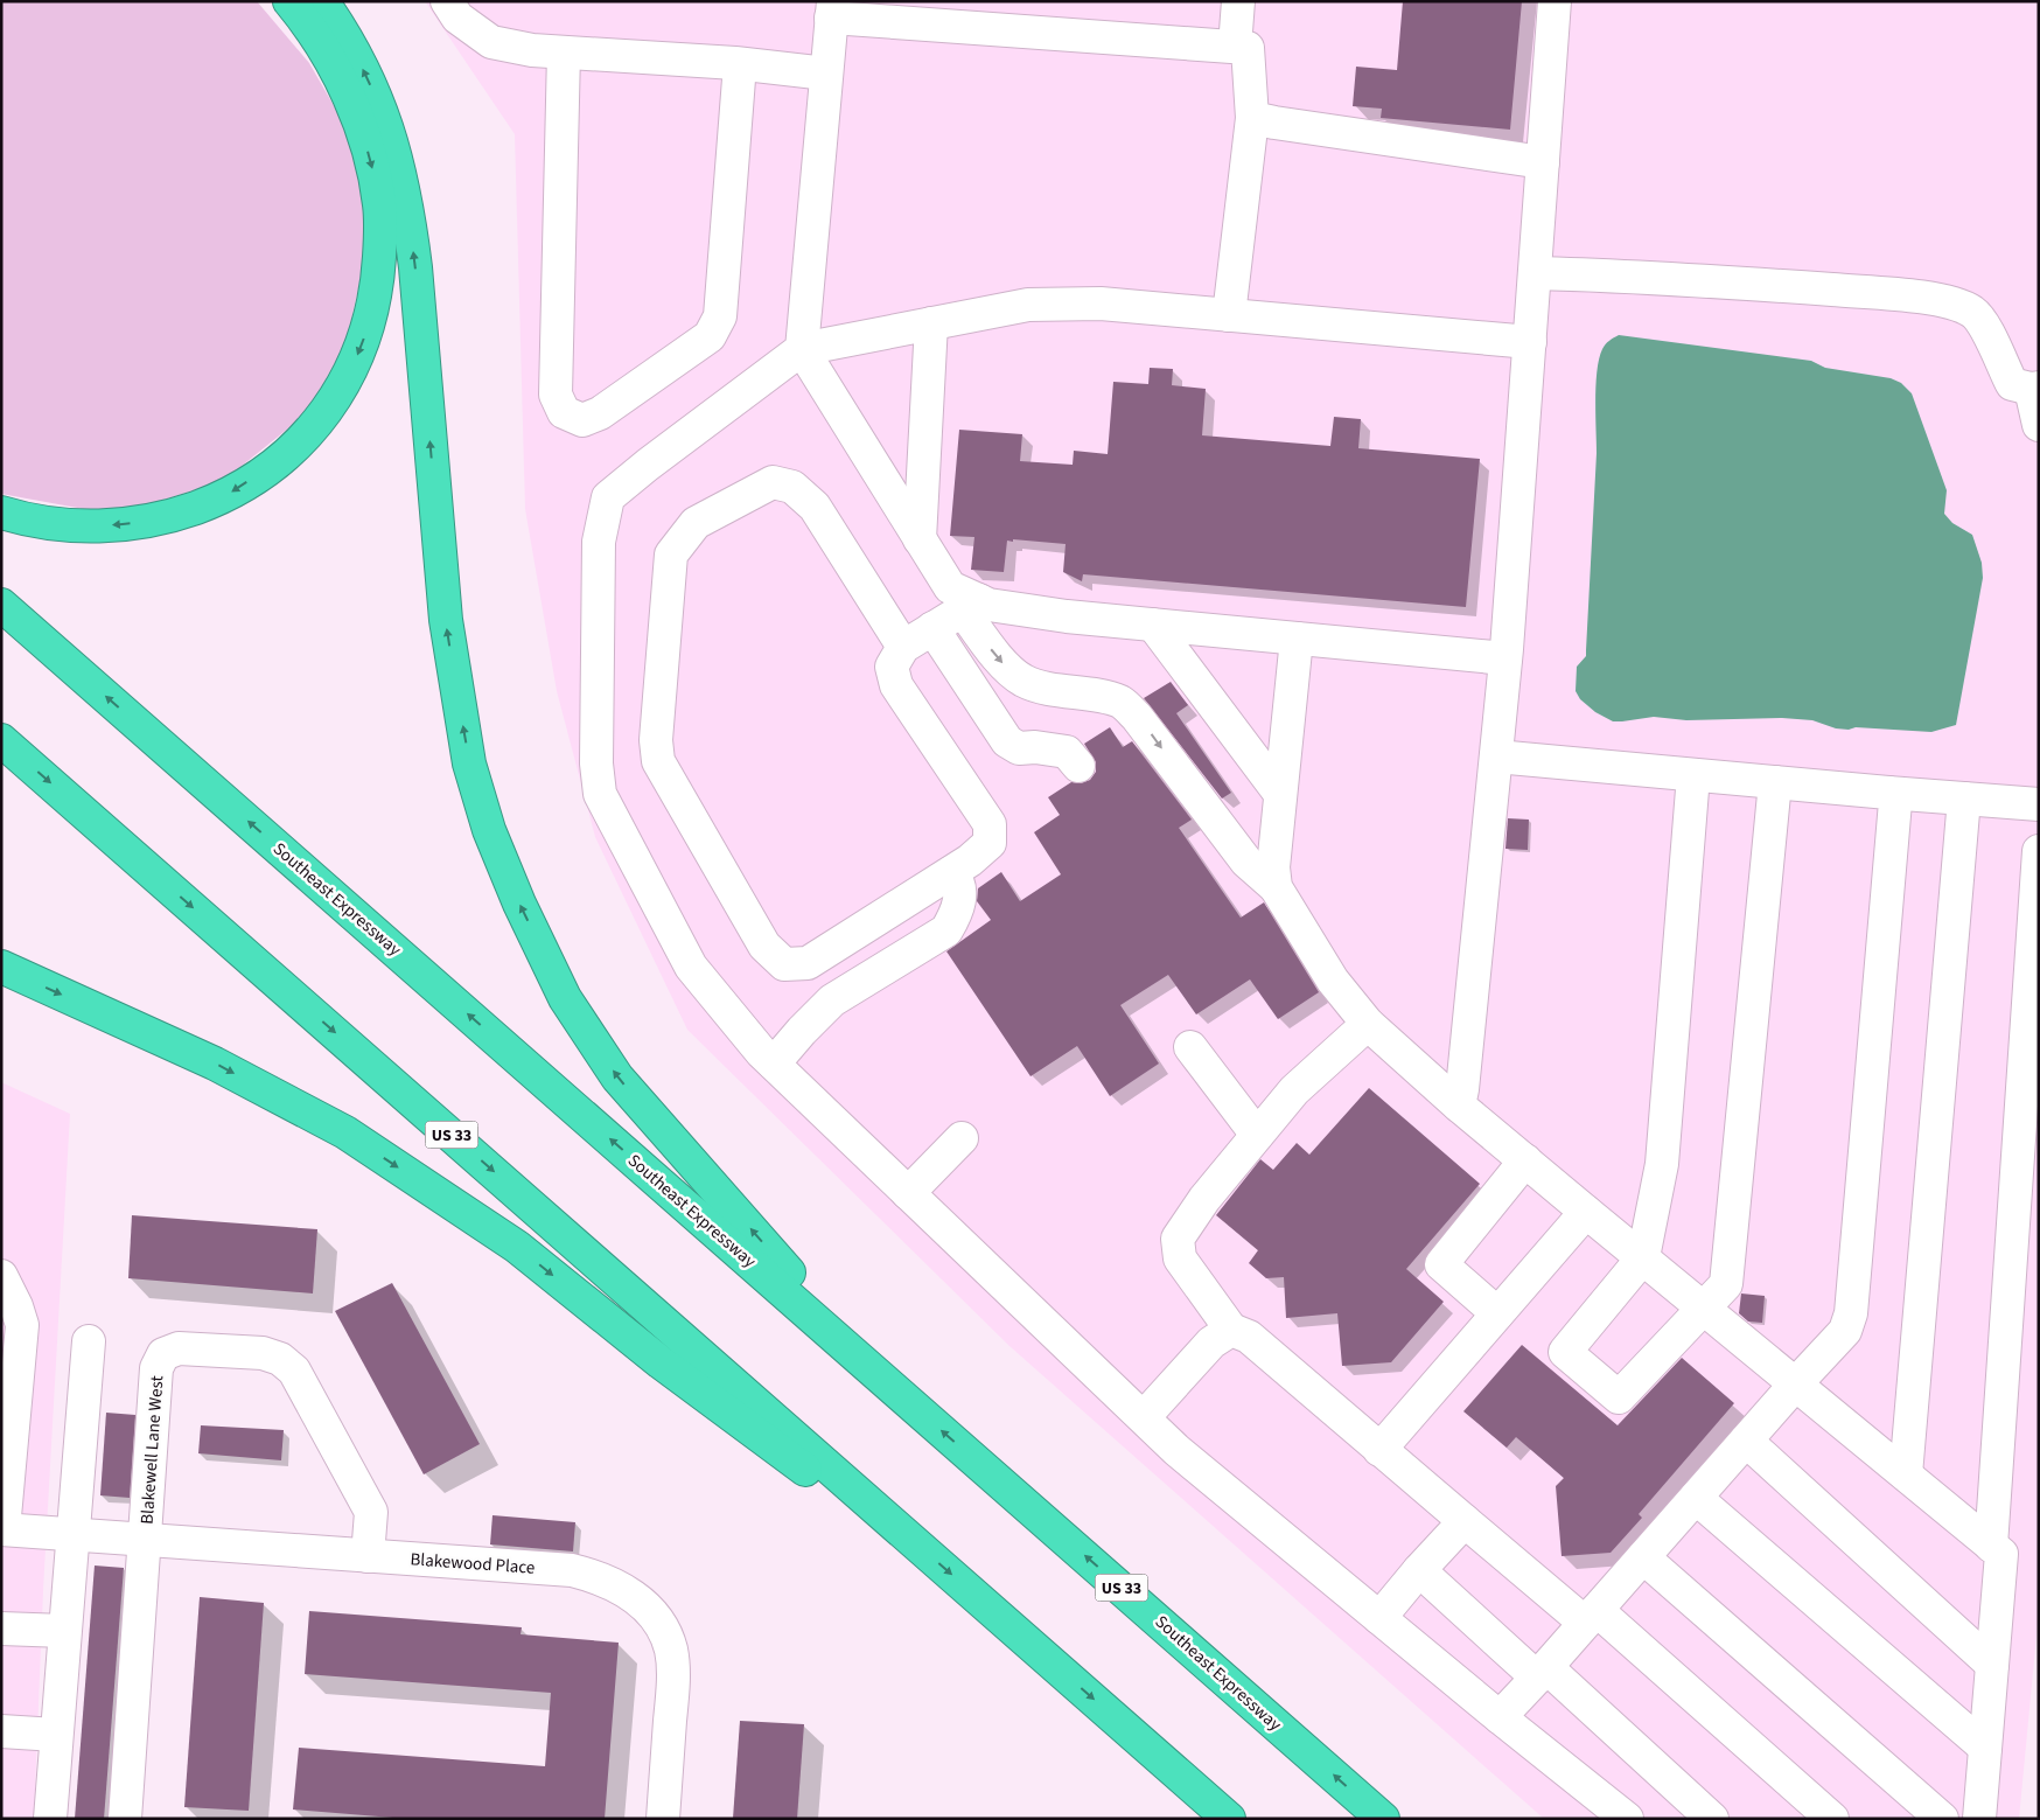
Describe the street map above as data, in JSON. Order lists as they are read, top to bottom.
{
  "streets": {
    "highway": ["Southeast Expressway", "US 33"],
    "lane": ["Blakewell Lane West", "Blakewood Place"]
  },
  "crossings": [
    ["Blakewell Lane West", "Blakewood Place"]
  ]
}
